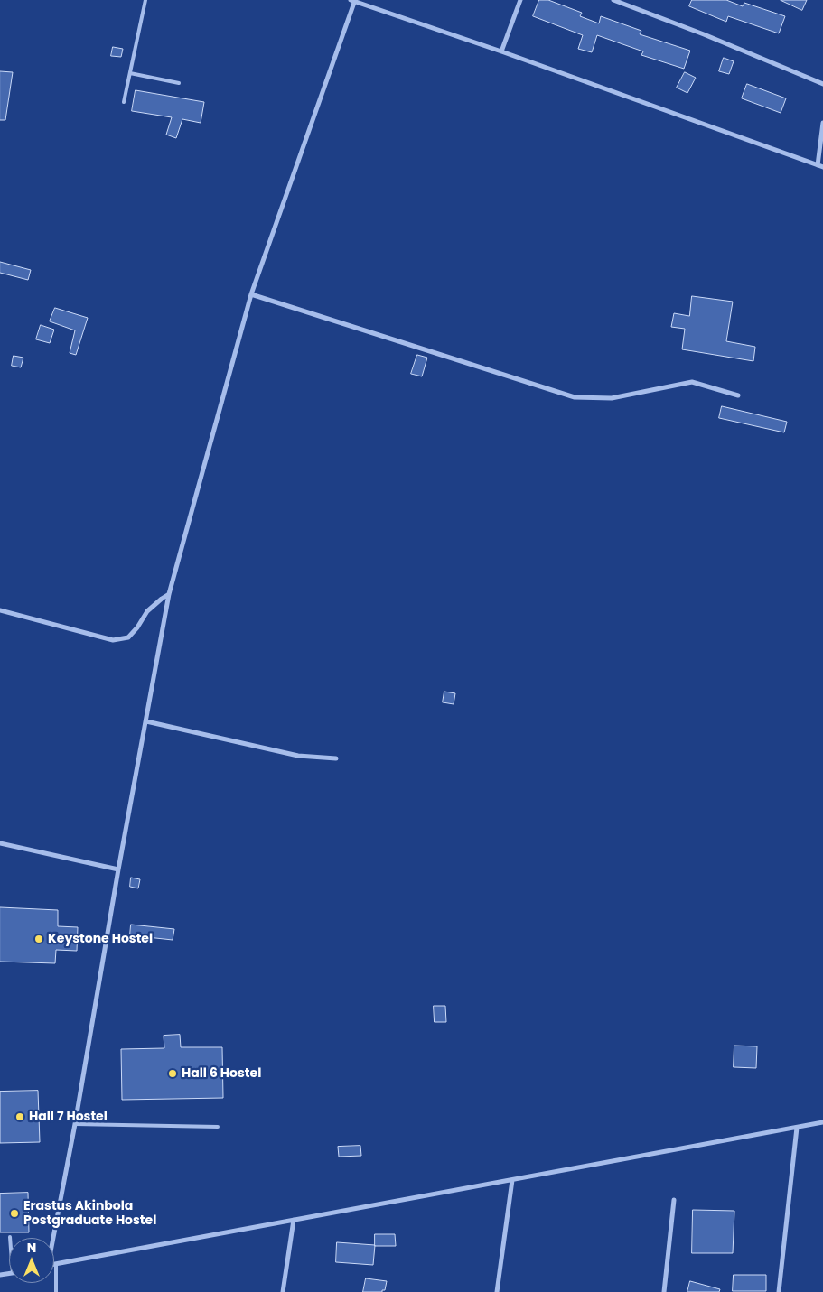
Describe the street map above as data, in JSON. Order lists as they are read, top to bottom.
{
  "places": [
    "Keystone Hostel",
    "Hall 6 Hostel",
    "Hall 7 Hostel",
    "Erastus Akinbola Postgraduate Hostel"
  ],
  "north": "top"
}
